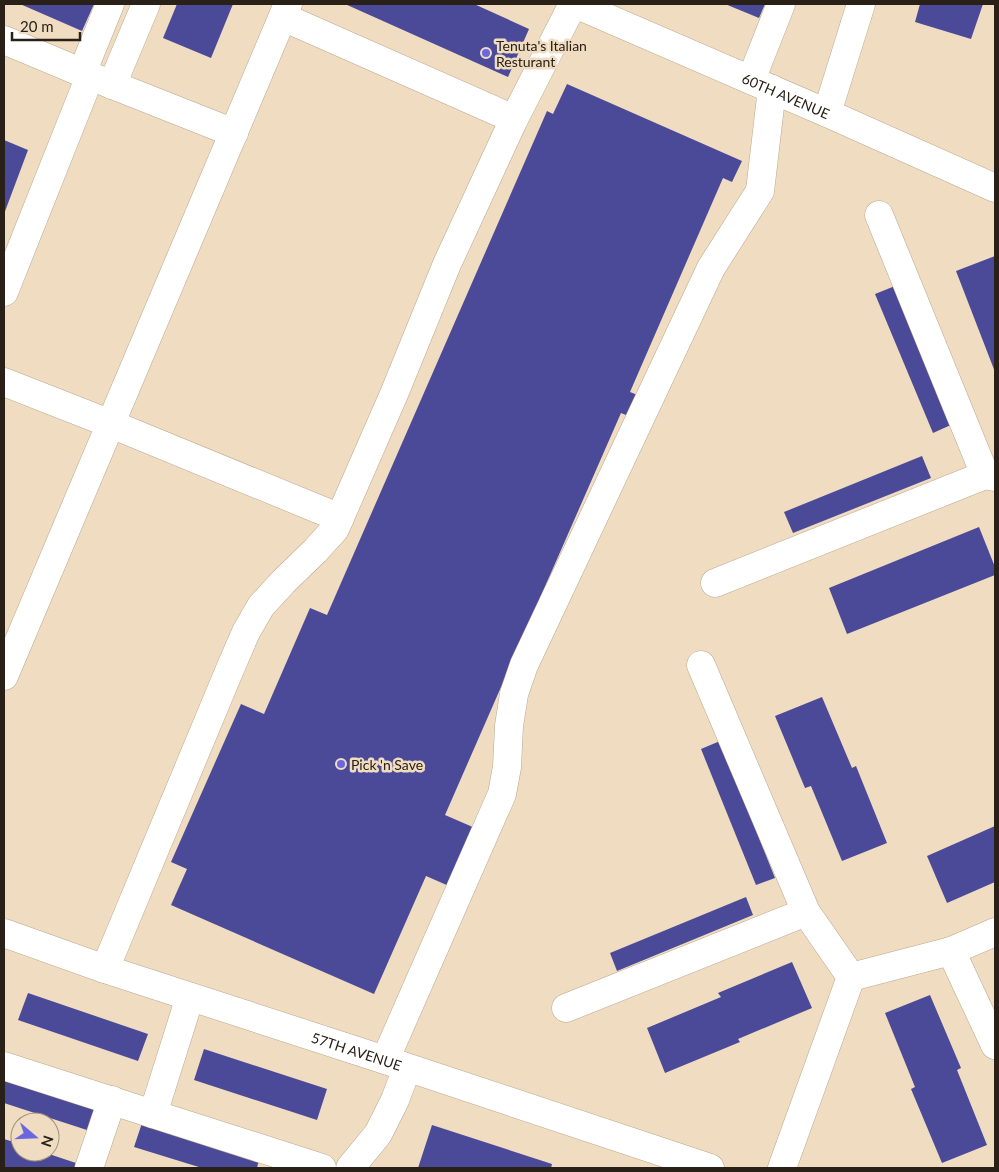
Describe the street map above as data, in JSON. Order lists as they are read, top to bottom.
{
  "streets": {
    "street": ["60TH AVENUE", "57TH AVENUE"]
  },
  "places": ["Tenuta's Italian Resturant", "Pick 'n Save"],
  "scale_bar": "20 m",
  "north": "right"
}
